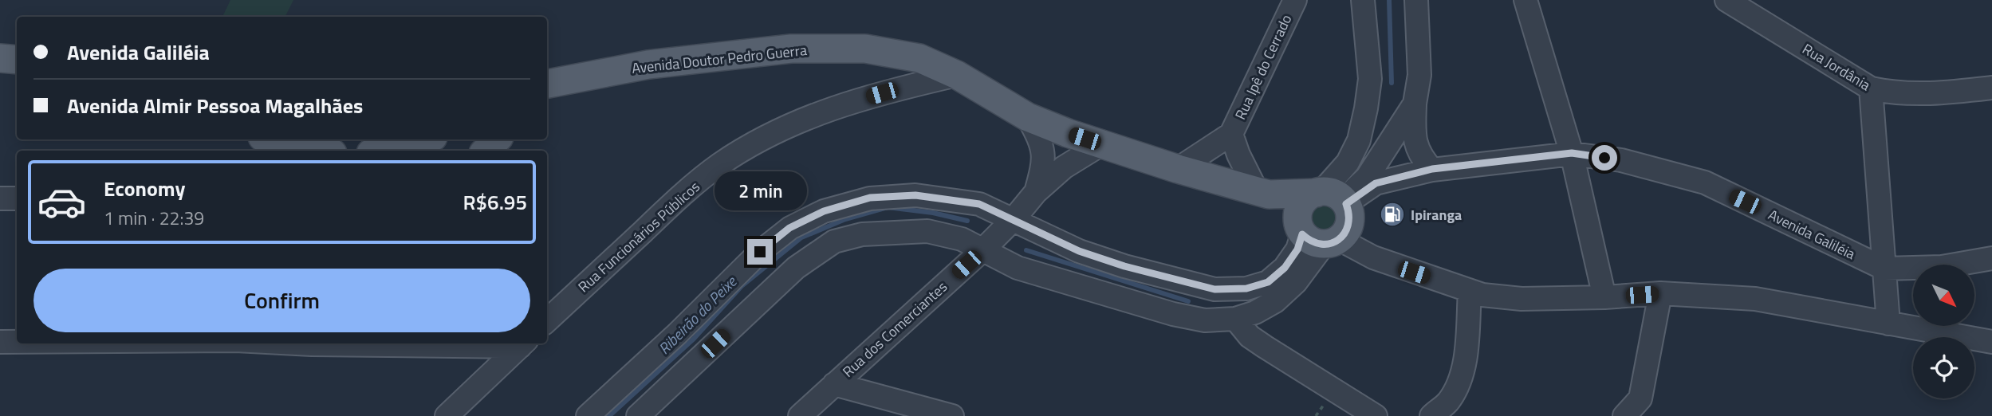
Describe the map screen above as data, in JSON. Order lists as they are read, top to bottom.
{
  "streets": {
    "main road": ["Avenida Doutor Pedro Guerra"],
    "street": [
      "Rua Ipê do Cerrado",
      "Rua Jordânia",
      "Avenida Galiléia",
      "Rua Funcionários Públicos",
      "Rua dos Comerciantes"
    ]
  },
  "crossings": [
    ["Avenida Doutor Pedro Guerra", "Rua Ipê do Cerrado"],
    ["Avenida Doutor Pedro Guerra", "Avenida Galiléia"],
    ["Avenida Doutor Pedro Guerra", "Rua Funcionários Públicos"],
    ["Avenida Doutor Pedro Guerra", "Rua dos Comerciantes"]
  ],
  "water": ["Ribeirão do Peixe"],
  "places": {
    "fuel station": ["Ipiranga"]
  },
  "north": "bottom right",
  "page": {
    "banner": ["Avenida Galiléia", "Avenida Almir Pessoa Magalhães"],
    "list": [
      {
        "name": "Economy",
        "note": "1 min · 22:39",
        "value": "R$6.95"
      }
    ],
    "bubble": "2 min",
    "buttons": "Confirm"
  }
}
